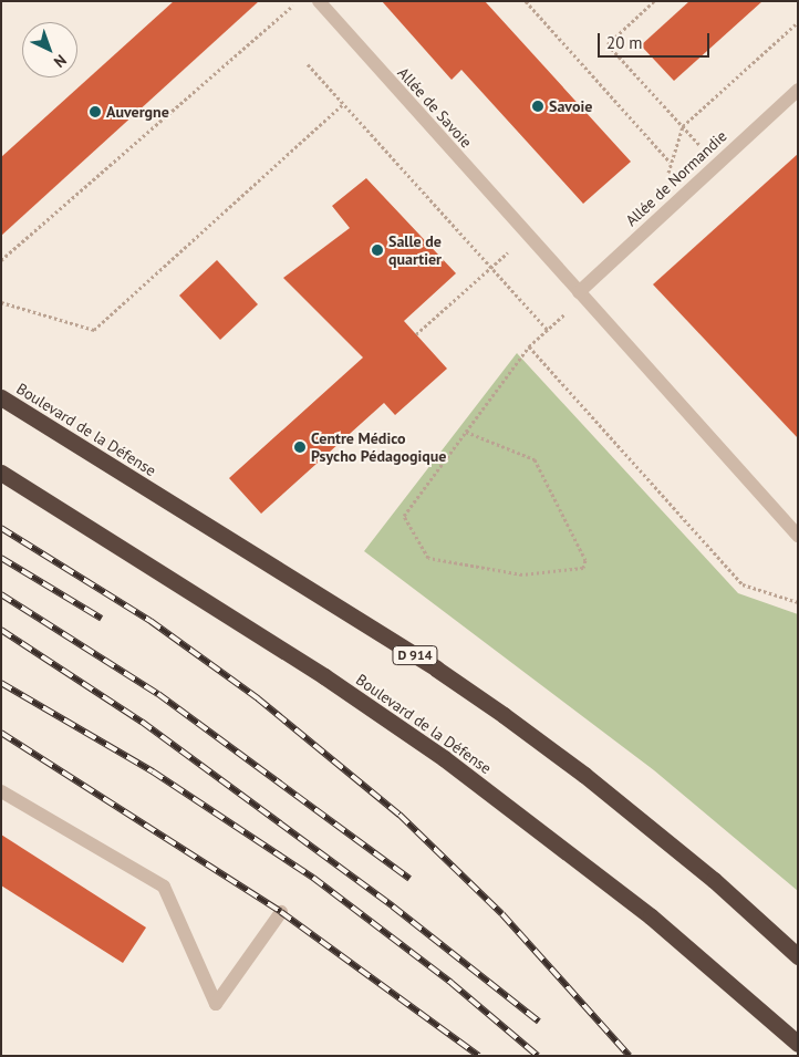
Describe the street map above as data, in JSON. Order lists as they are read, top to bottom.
{
  "streets": {
    "highway": ["Boulevard de la Défense", "D 914"],
    "street": ["Allée de Savoie", "Allée de Normandie"]
  },
  "crossings": [
    ["Allée de Savoie", "Allée de Normandie"]
  ],
  "places": [
    "Savoie",
    "Auvergne",
    "Salle de quartier",
    "Centre Médico Psycho Pédagogique"
  ],
  "scale_bar": "20 m",
  "north": "bottom right"
}
